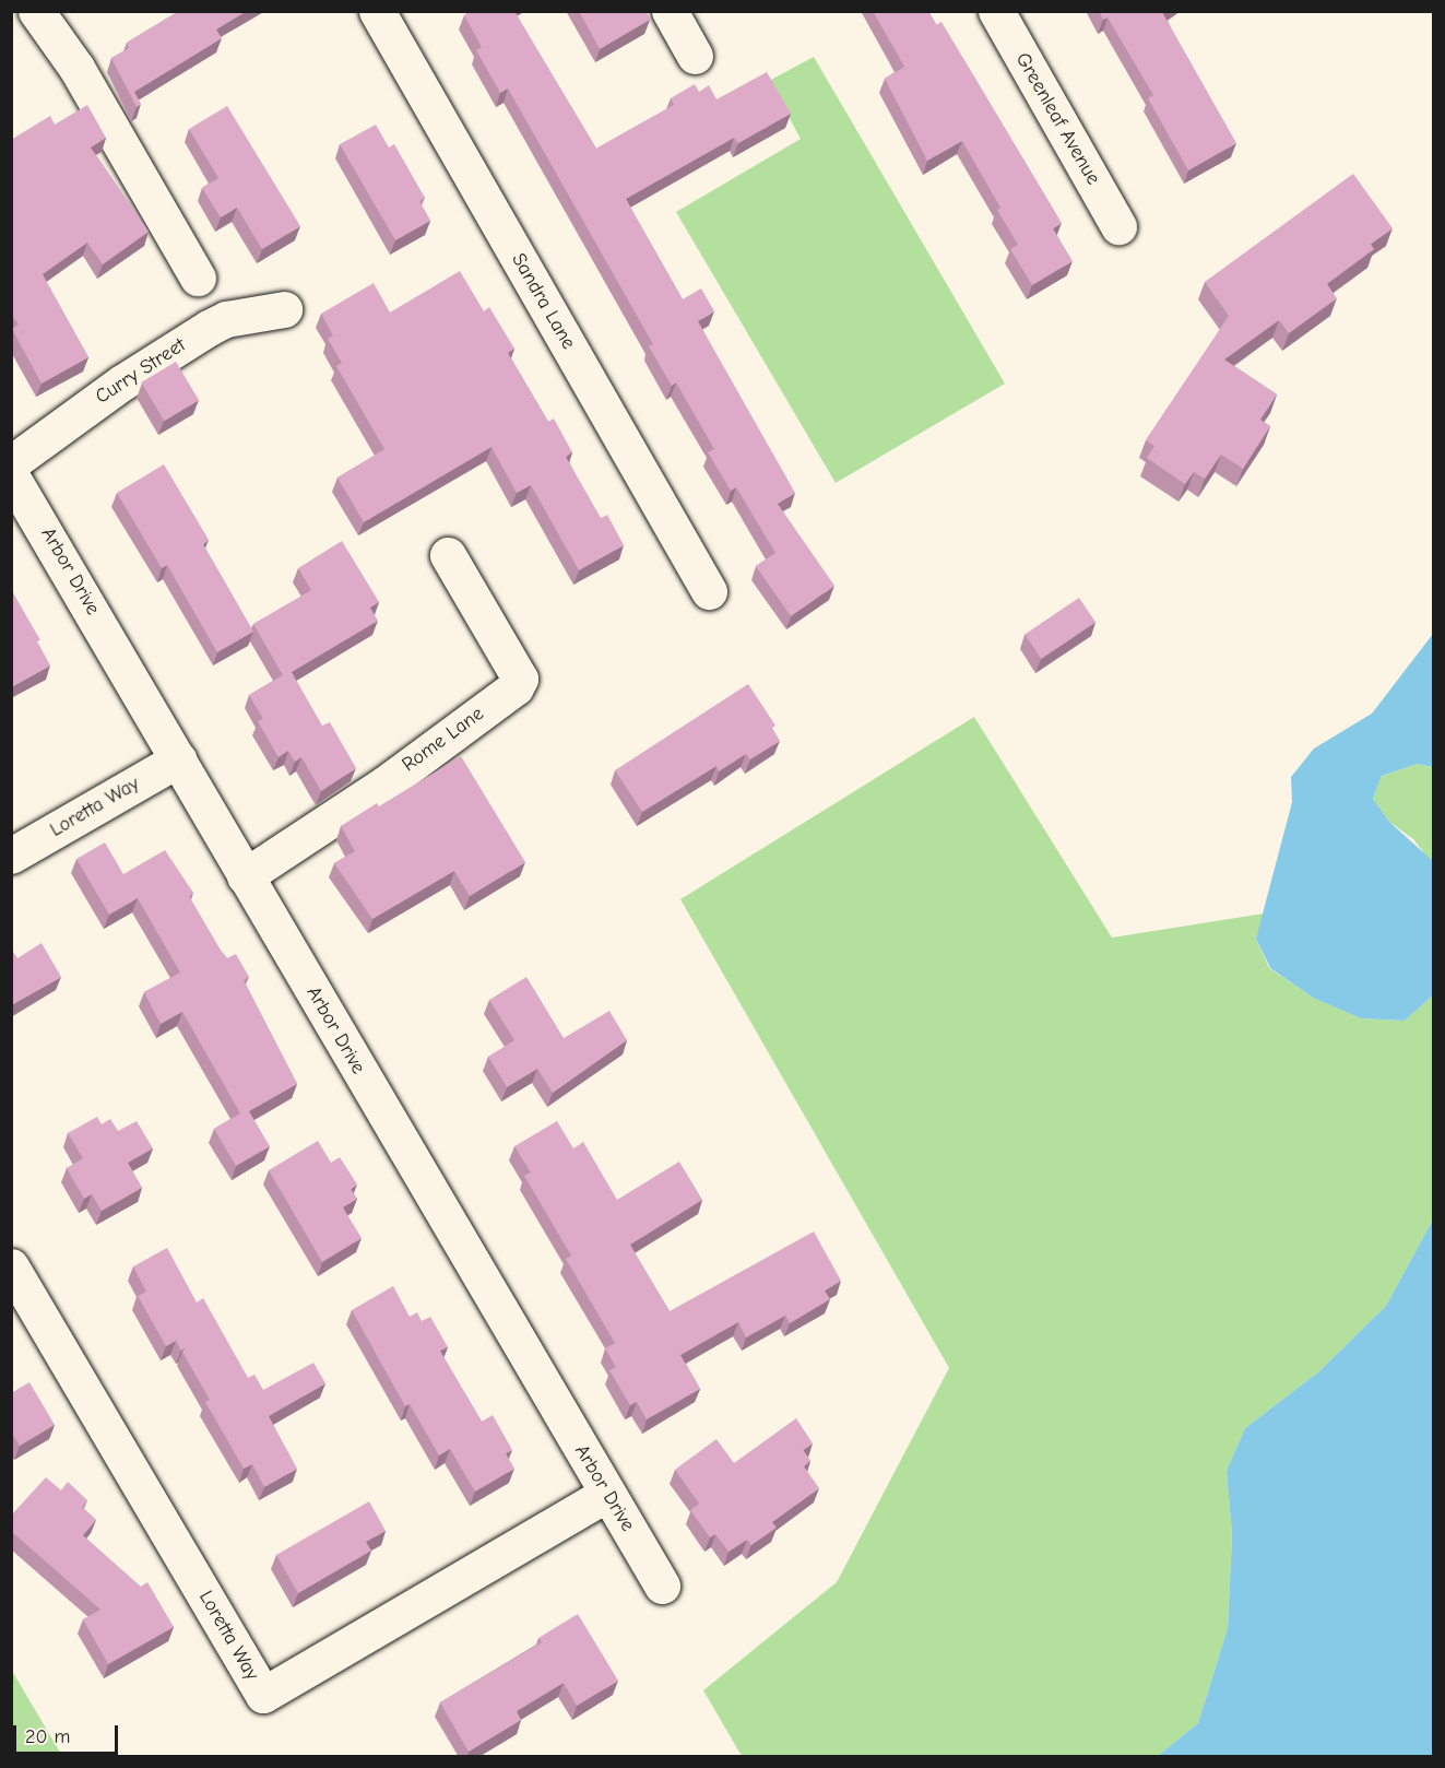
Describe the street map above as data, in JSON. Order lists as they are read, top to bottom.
{
  "streets": {
    "street": [
      "Greenleaf Avenue",
      "Sandra Lane",
      "Curry Street",
      "Arbor Drive",
      "Rome Lane",
      "Loretta Way"
    ]
  },
  "crossings": [
    ["Arbor Drive", "Rome Lane"],
    ["Arbor Drive", "Loretta Way"]
  ],
  "scale_bar": "20 m"
}
